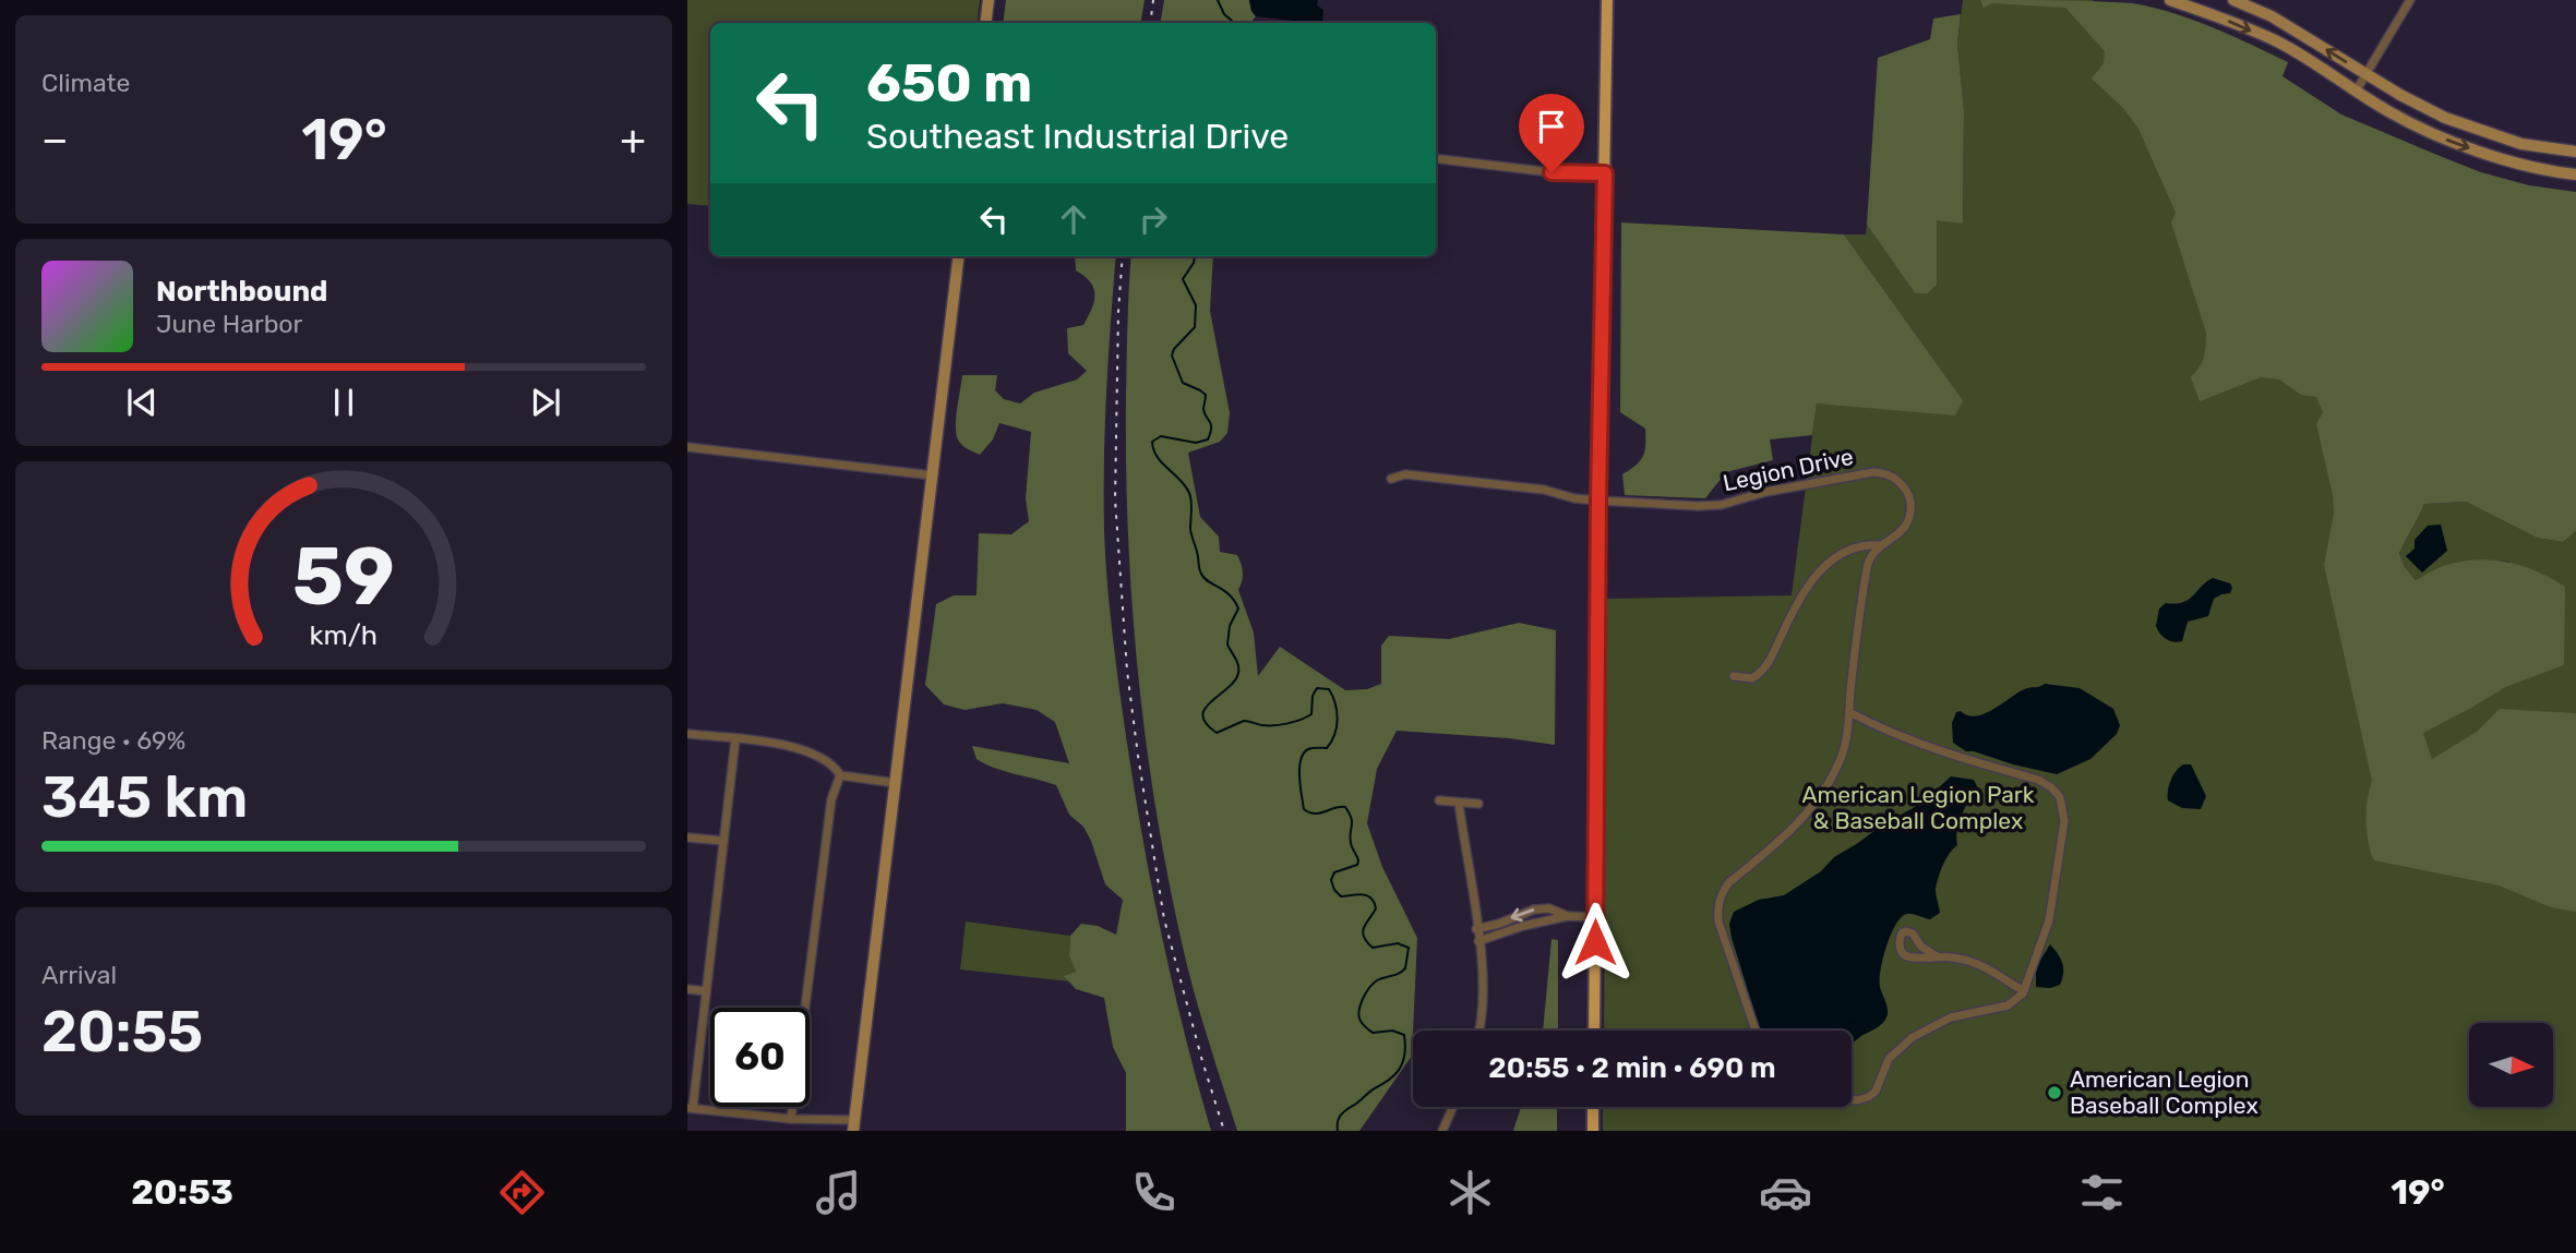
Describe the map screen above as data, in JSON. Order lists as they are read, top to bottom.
{
  "streets": {
    "street": ["Legion Drive"]
  },
  "parks": ["American Legion Park & Baseball Complex"],
  "places": ["American Legion Baseball Complex"],
  "north": "right",
  "page": {
    "tile": [
      "Climate",
      ["Range · 69%", "345 km"],
      ["Arrival", "20:55"]
    ],
    "turn": ["650 m", "Southeast Industrial Drive"],
    "heat": ["−", "19°", "+"],
    "song": ["Northbound", "June Harbor"],
    "limit": "60",
    "trip": "20:55 · 2 min · 690 m",
    "tabs": ["20:53", "19°"],
    "gauge": ["59", "km/h"]
  }
}
